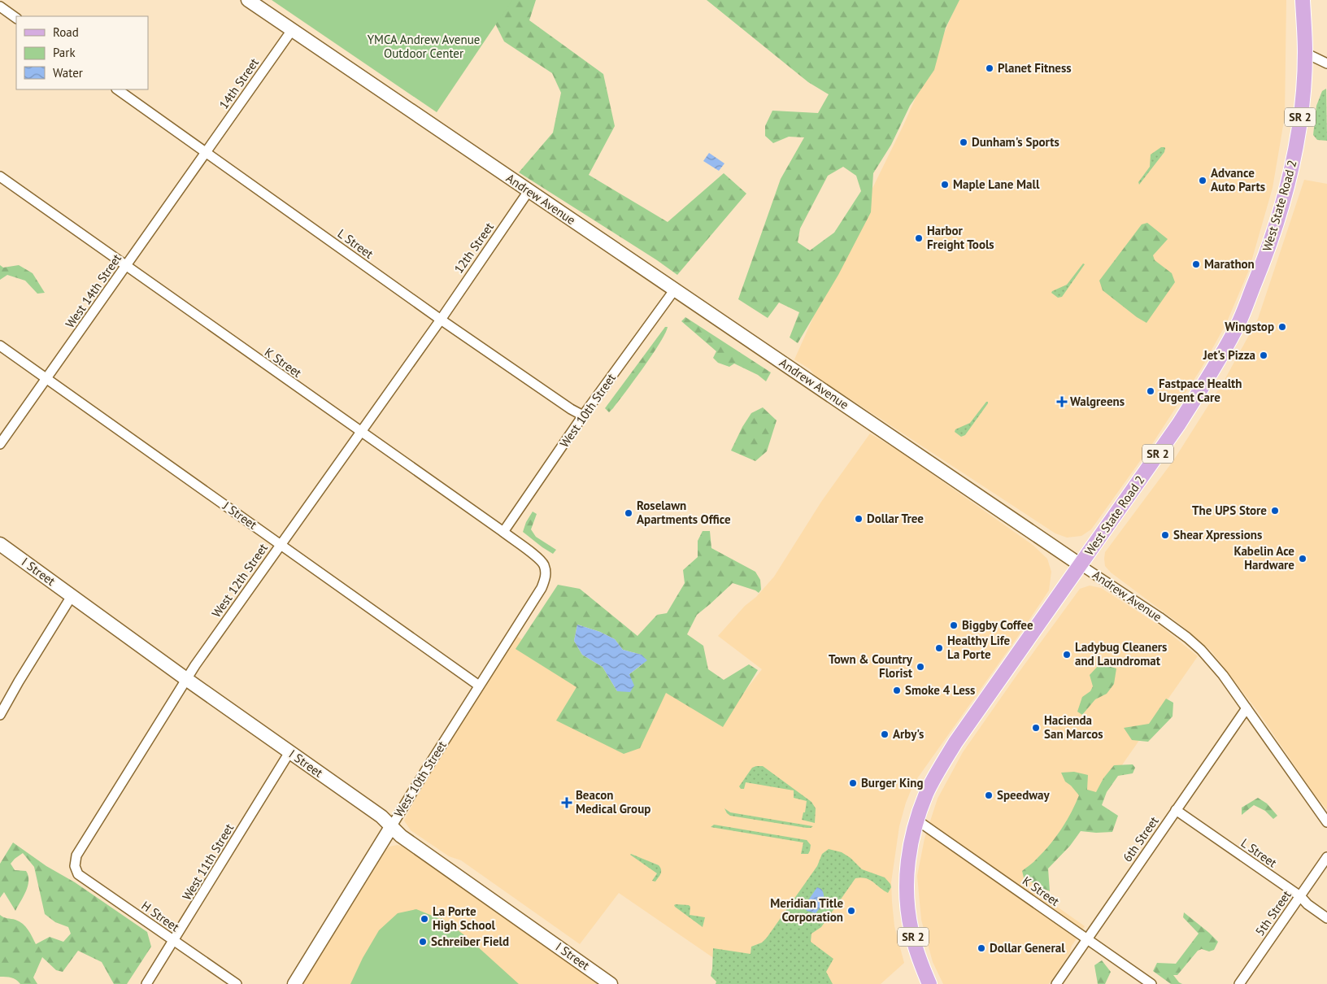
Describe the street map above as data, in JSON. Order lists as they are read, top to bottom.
{
  "streets": {
    "main road": ["SR 2", "West State Road 2"],
    "street": [
      "14th Street",
      "Andrew Avenue",
      "L Street",
      "12th Street",
      "West 14th Street",
      "K Street",
      "West 10th Street",
      "J Street",
      "I Street",
      "West 12th Street",
      "6th Street",
      "West 11th Street",
      "5th Street",
      "H Street"
    ]
  },
  "crossings": [
    ["14th Street", "Andrew Avenue"],
    ["14th Street", "L Street"],
    ["14th Street", "West 14th Street"],
    ["Andrew Avenue", "West State Road 2"],
    ["Andrew Avenue", "12th Street"],
    ["Andrew Avenue", "West 10th Street"],
    ["Andrew Avenue", "6th Street"],
    ["West State Road 2", "K Street"],
    ["L Street", "12th Street"],
    ["L Street", "West 14th Street"],
    ["L Street", "West 10th Street"],
    ["L Street", "West 12th Street"],
    ["L Street", "6th Street"],
    ["L Street", "5th Street"],
    ["12th Street", "West 12th Street"],
    ["West 14th Street", "K Street"],
    ["West 14th Street", "J Street"],
    ["K Street", "West 10th Street"],
    ["K Street", "West 12th Street"],
    ["K Street", "6th Street"],
    ["West 10th Street", "J Street"],
    ["West 10th Street", "I Street"],
    ["J Street", "West 12th Street"],
    ["I Street", "West 12th Street"],
    ["I Street", "West 11th Street"],
    ["West 12th Street", "H Street"],
    ["West 11th Street", "H Street"]
  ],
  "parks": ["YMCA Andrew Avenue Outdoor Center"],
  "places": {
    "other": [
      "Planet Fitness",
      "Dunham's Sports",
      "Advance Auto Parts",
      "Maple Lane Mall",
      "Harbor Freight Tools",
      "Marathon",
      "Wingstop",
      "Jet's Pizza",
      "Fastpace Health Urgent Care",
      "The UPS Store",
      "Roselawn Apartments Office",
      "Dollar Tree",
      "Shear Xpressions",
      "Kabelin Ace Hardware",
      "Biggby Coffee",
      "Healthy Life La Porte",
      "Ladybug Cleaners and Laundromat",
      "Town & Country Florist",
      "Smoke 4 Less",
      "Hacienda San Marcos",
      "Arby's",
      "Burger King",
      "Speedway",
      "Meridian Title Corporation",
      "La Porte High School",
      "Schreiber Field",
      "Dollar General"
    ],
    "health": ["Walgreens", "Beacon Medical Group"]
  },
  "legend": ["Road", "Park", "Water"]
}
